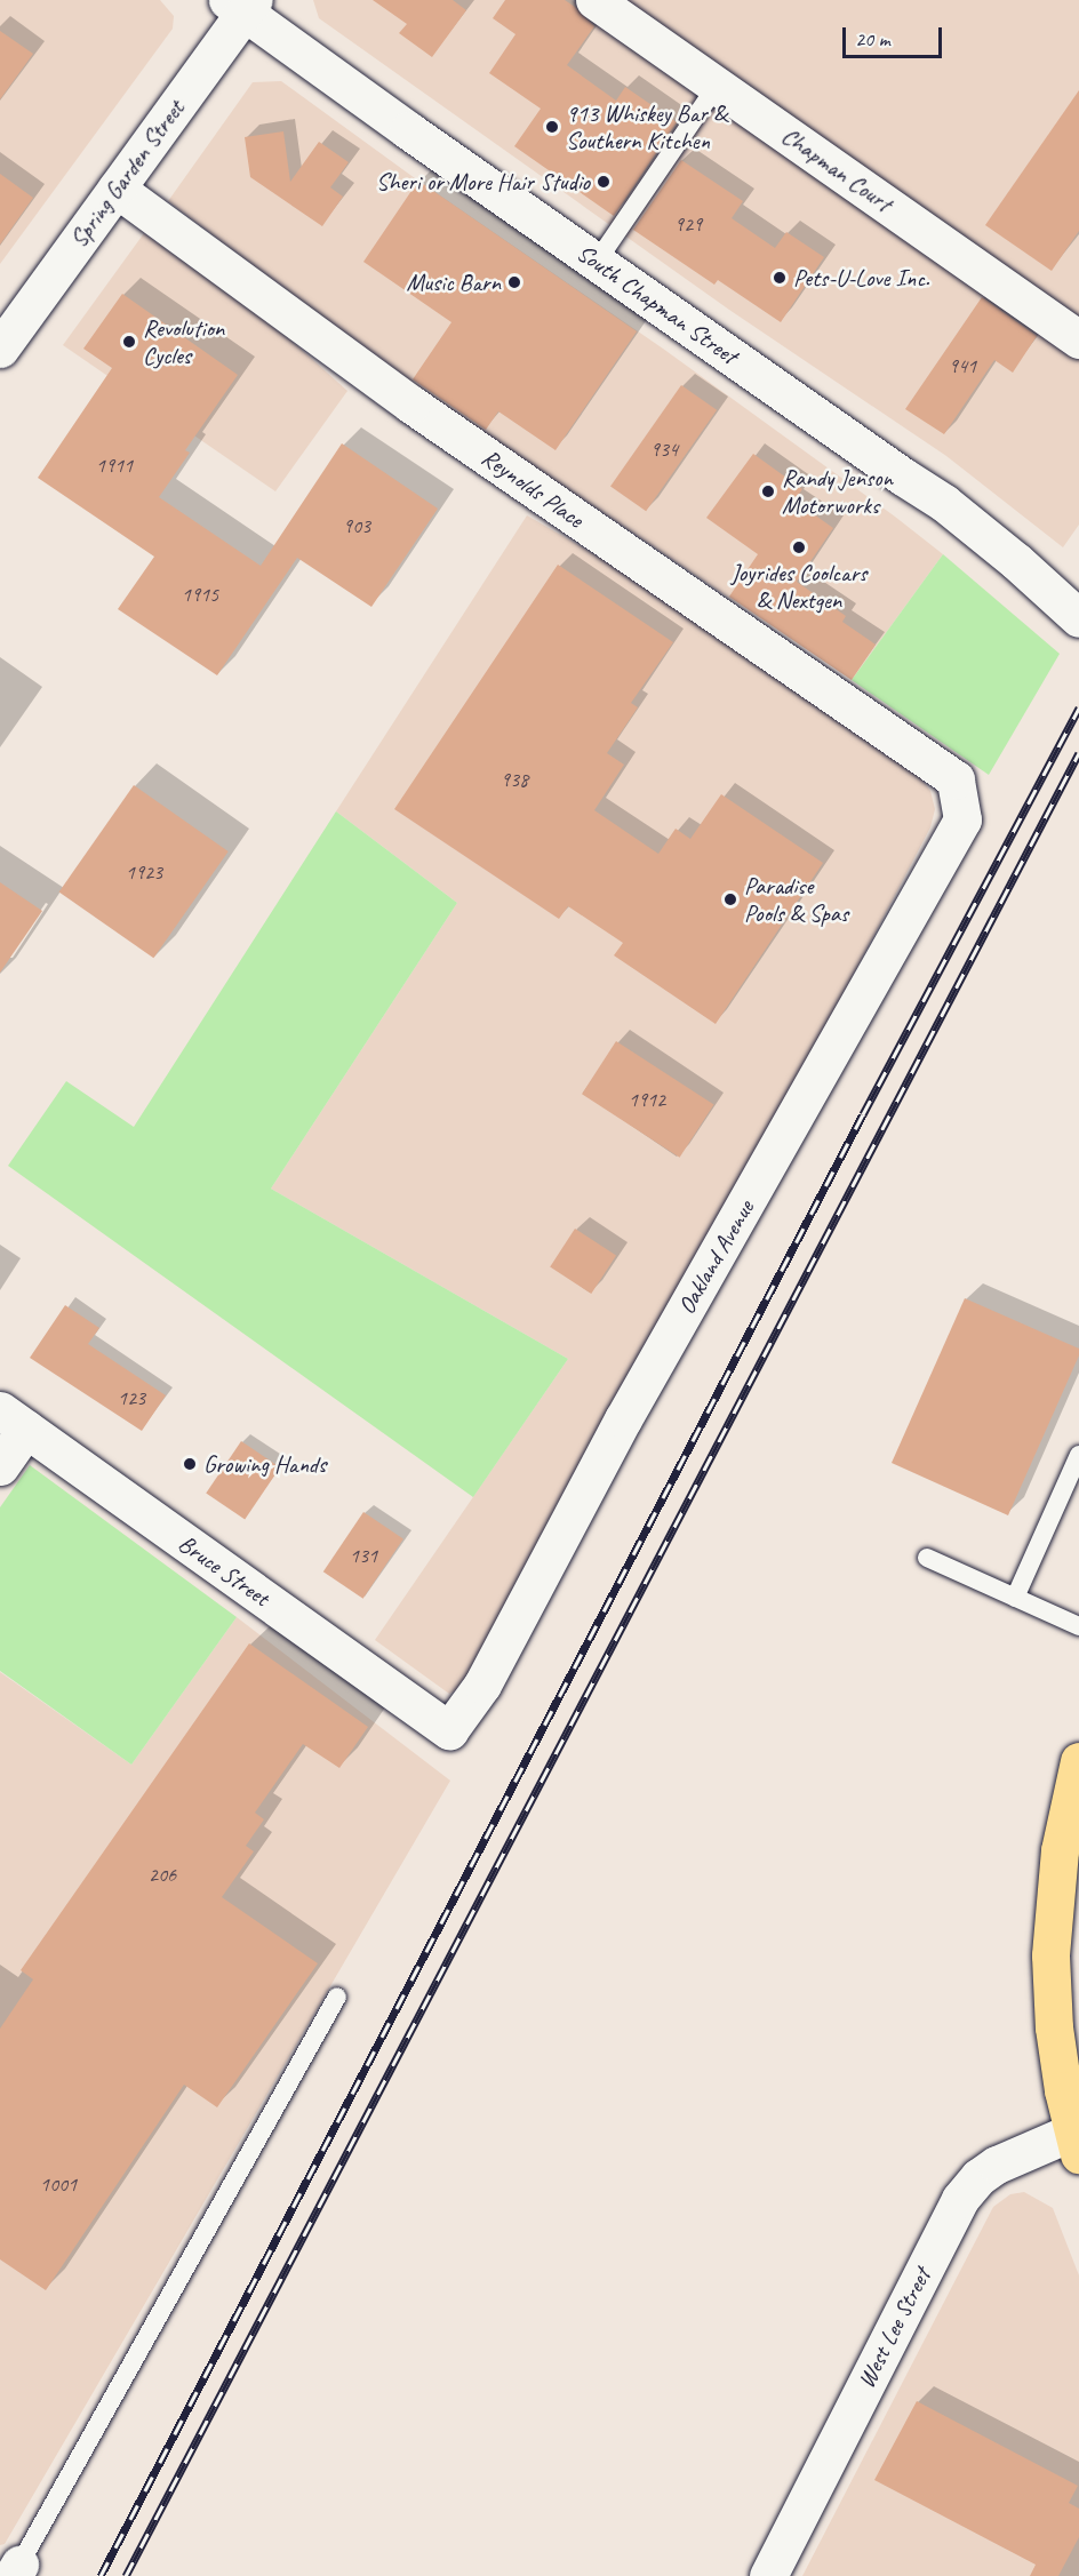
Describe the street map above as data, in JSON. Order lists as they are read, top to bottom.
{
  "streets": {
    "street": [
      "Chapman Court",
      "Spring Garden Street",
      "South Chapman Street",
      "Reynolds Place",
      "Oakland Avenue",
      "Bruce Street",
      "West Lee Street"
    ]
  },
  "crossings": [
    ["Spring Garden Street", "South Chapman Street"],
    ["Spring Garden Street", "Reynolds Place"],
    ["Reynolds Place", "Oakland Avenue"],
    ["Oakland Avenue", "Bruce Street"]
  ],
  "places": [
    "913 Whiskey Bar & Southern Kitchen",
    "Sheri or More Hair Studio",
    "Pets-U-Love Inc.",
    "Music Barn",
    "Revolution Cycles",
    "Randy Jenson Motorworks",
    "Joyrides Coolcars & Nextgen",
    "Paradise Pools & Spas",
    "Growing Hands"
  ],
  "house_numbers": [
    "929",
    "941",
    "934",
    "1911",
    "903",
    "1915",
    "938",
    "1923",
    "1912",
    "123",
    "131",
    "206",
    "1001"
  ],
  "scale_bar": "20 m"
}
